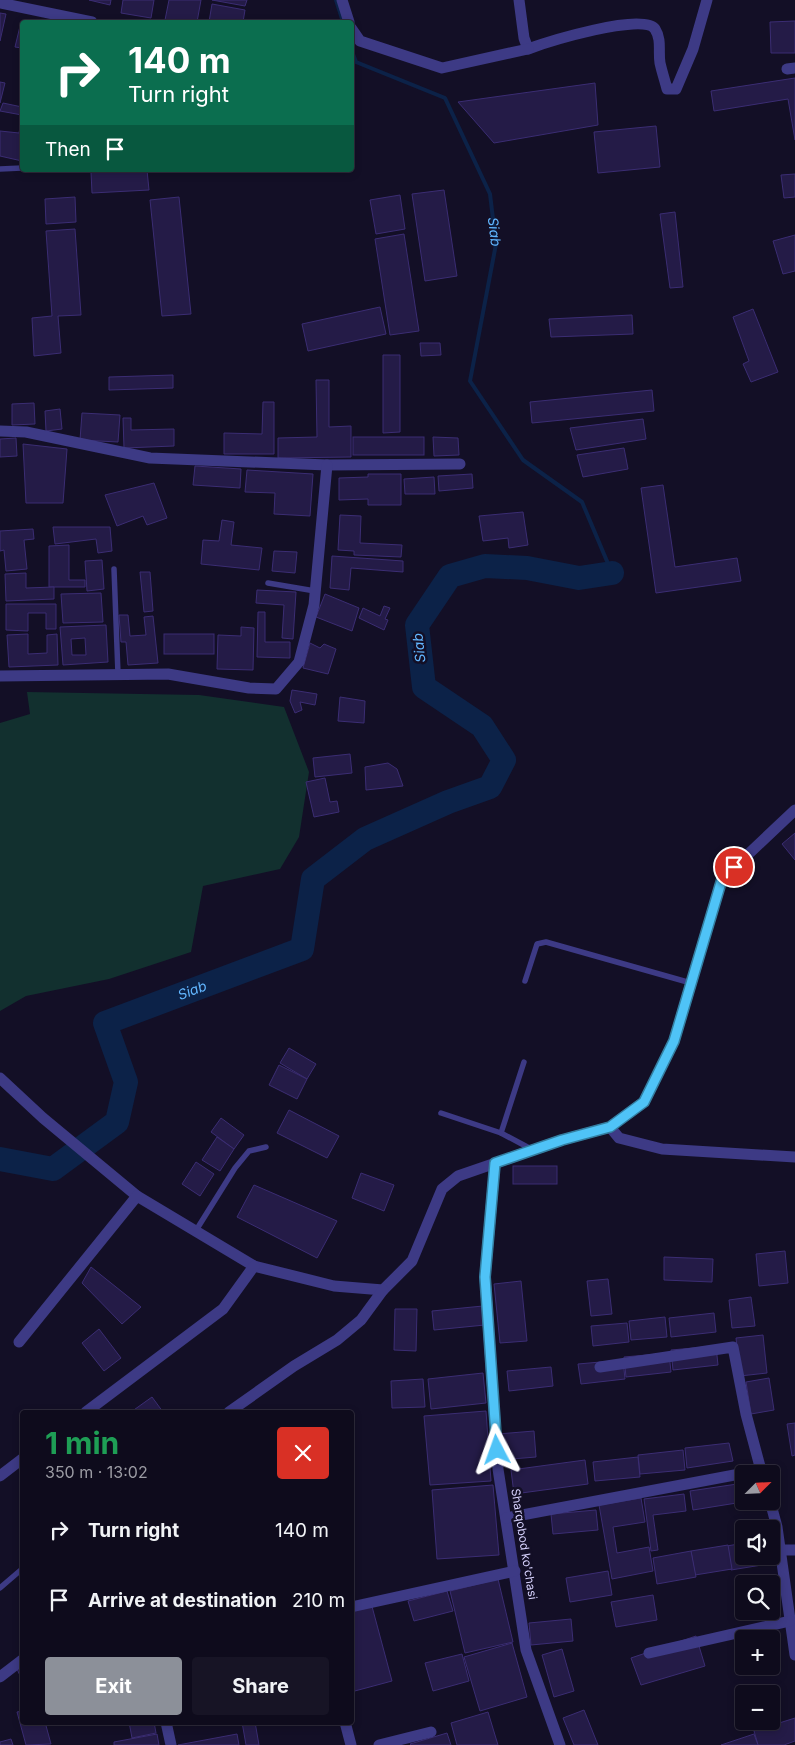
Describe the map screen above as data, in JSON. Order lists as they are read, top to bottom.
{
  "streets": {
    "street": ["Sharqobod ko'chasi"]
  },
  "water": ["Siab"],
  "north": "top right",
  "page": {
    "turn": ["140 m", "Turn right"],
    "then": "Then",
    "heading": ["1 min", "350 m · 13:02"],
    "map_buttons": ["+", "−"],
    "list": [
      {
        "name": "Turn right",
        "value": "140 m"
      },
      {
        "name": "Arrive at destination",
        "value": "210 m"
      }
    ],
    "buttons": ["Exit", "Share"]
  }
}
